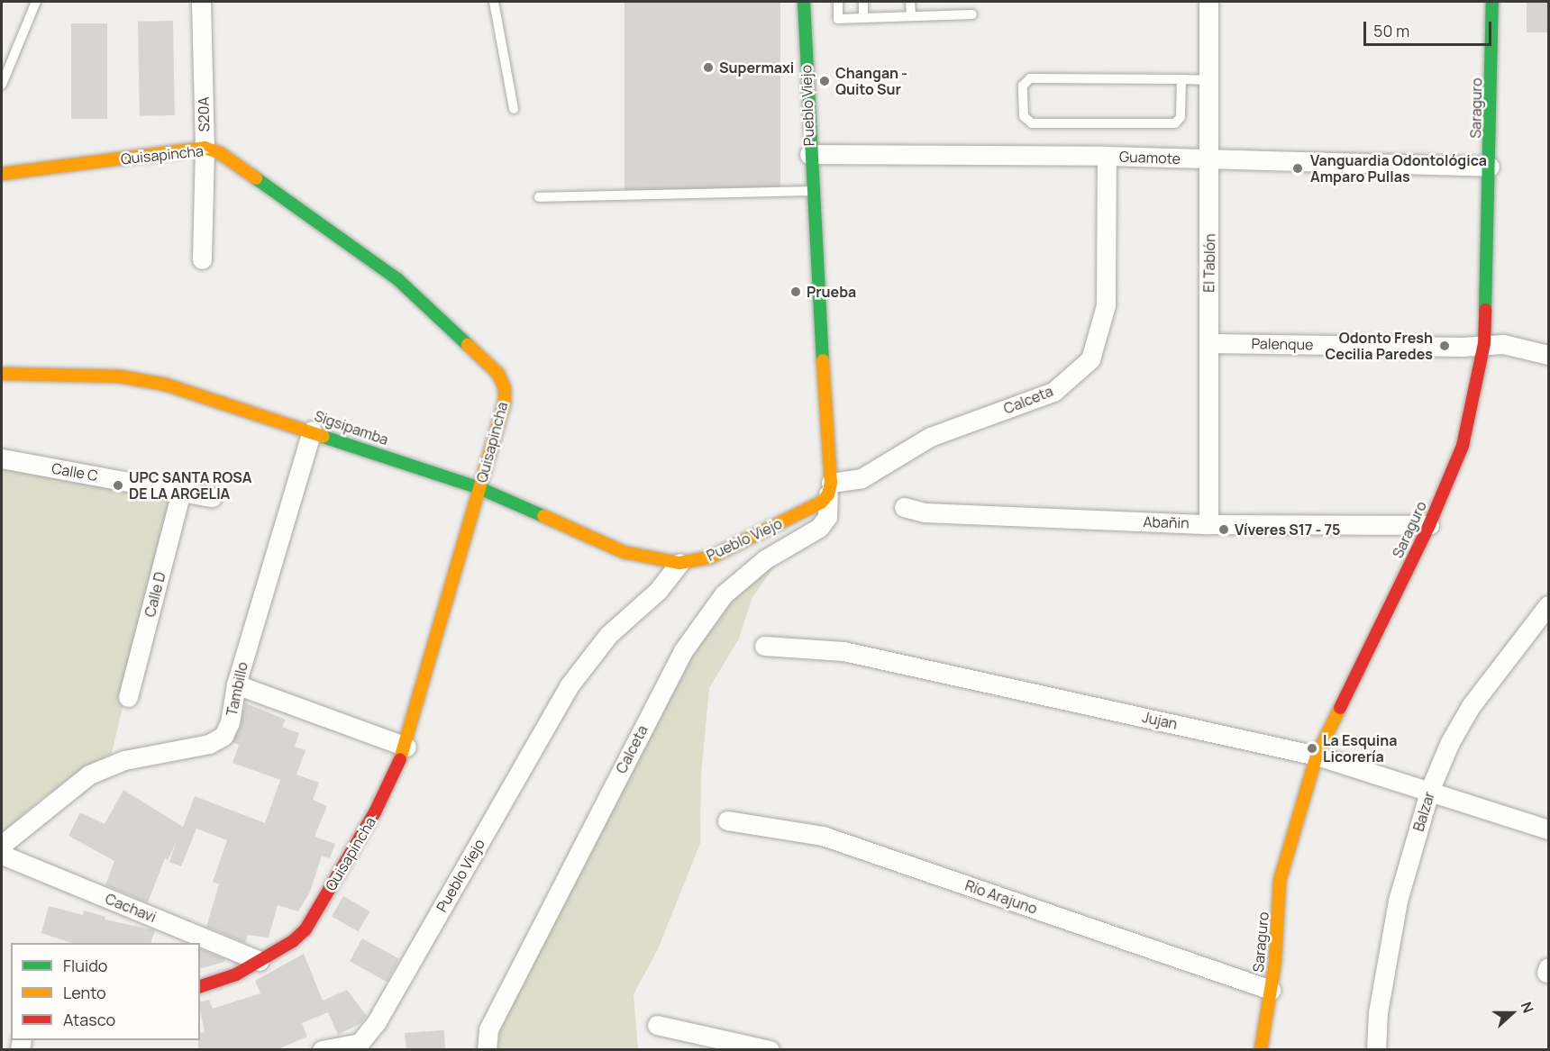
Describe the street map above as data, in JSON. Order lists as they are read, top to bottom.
{
  "streets": {
    "street": [
      "Pueblo Viejo",
      "Saraguro",
      "S20A",
      "Quisapincha",
      "Guamote",
      "El Tablón",
      "Palenque",
      "Calceta",
      "Sigsipamba",
      "Calle C",
      "Abañin",
      "Calle D",
      "Tambillo",
      "Jujan",
      "Balzar",
      "Río Arajuno",
      "Cachavi"
    ]
  },
  "crossings": [
    ["Pueblo Viejo", "Guamote"],
    ["Pueblo Viejo", "Calceta"],
    ["Pueblo Viejo", "Sigsipamba"],
    ["Saraguro", "Guamote"],
    ["Saraguro", "Palenque"],
    ["Saraguro", "Abañin"],
    ["Saraguro", "Jujan"],
    ["Saraguro", "Río Arajuno"],
    ["S20A", "Quisapincha"],
    ["Quisapincha", "Sigsipamba"],
    ["Quisapincha", "Cachavi"],
    ["Guamote", "El Tablón"],
    ["Guamote", "Calceta"],
    ["El Tablón", "Palenque"],
    ["El Tablón", "Abañin"],
    ["Sigsipamba", "Tambillo"],
    ["Calle C", "Calle D"],
    ["Jujan", "Balzar"]
  ],
  "places": [
    "Supermaxi",
    "Changan - Quito Sur",
    "Vanguardia Odontológica Amparo Pullas",
    "Prueba",
    "Odonto Fresh Cecilia Paredes",
    "UPC SANTA ROSA DE LA ARGELIA",
    "Víveres S17 - 75",
    "La Esquina Licorería"
  ],
  "legend": ["Fluido", "Lento", "Atasco"],
  "scale_bar": "50 m",
  "north": "right"
}
